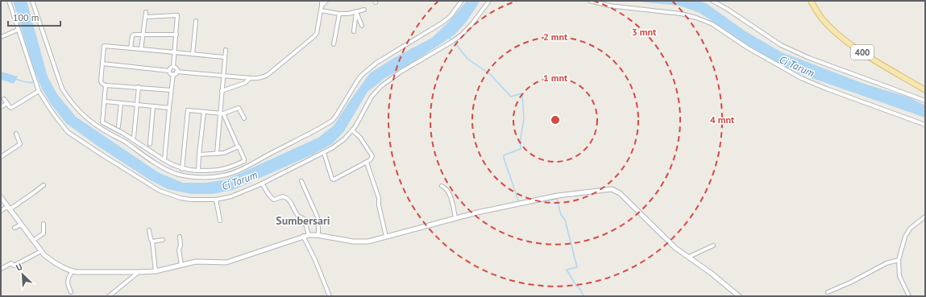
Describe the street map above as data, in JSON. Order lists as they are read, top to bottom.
{
  "streets": {
    "main road": ["400"]
  },
  "districts": ["Sumbersari"],
  "water": ["Ci Tarum"],
  "scale_bar": "100 m",
  "north": "top left",
  "rings": [
    "3 mnt",
    "2 mnt",
    "1 mnt",
    "4 mnt"
  ]
}
